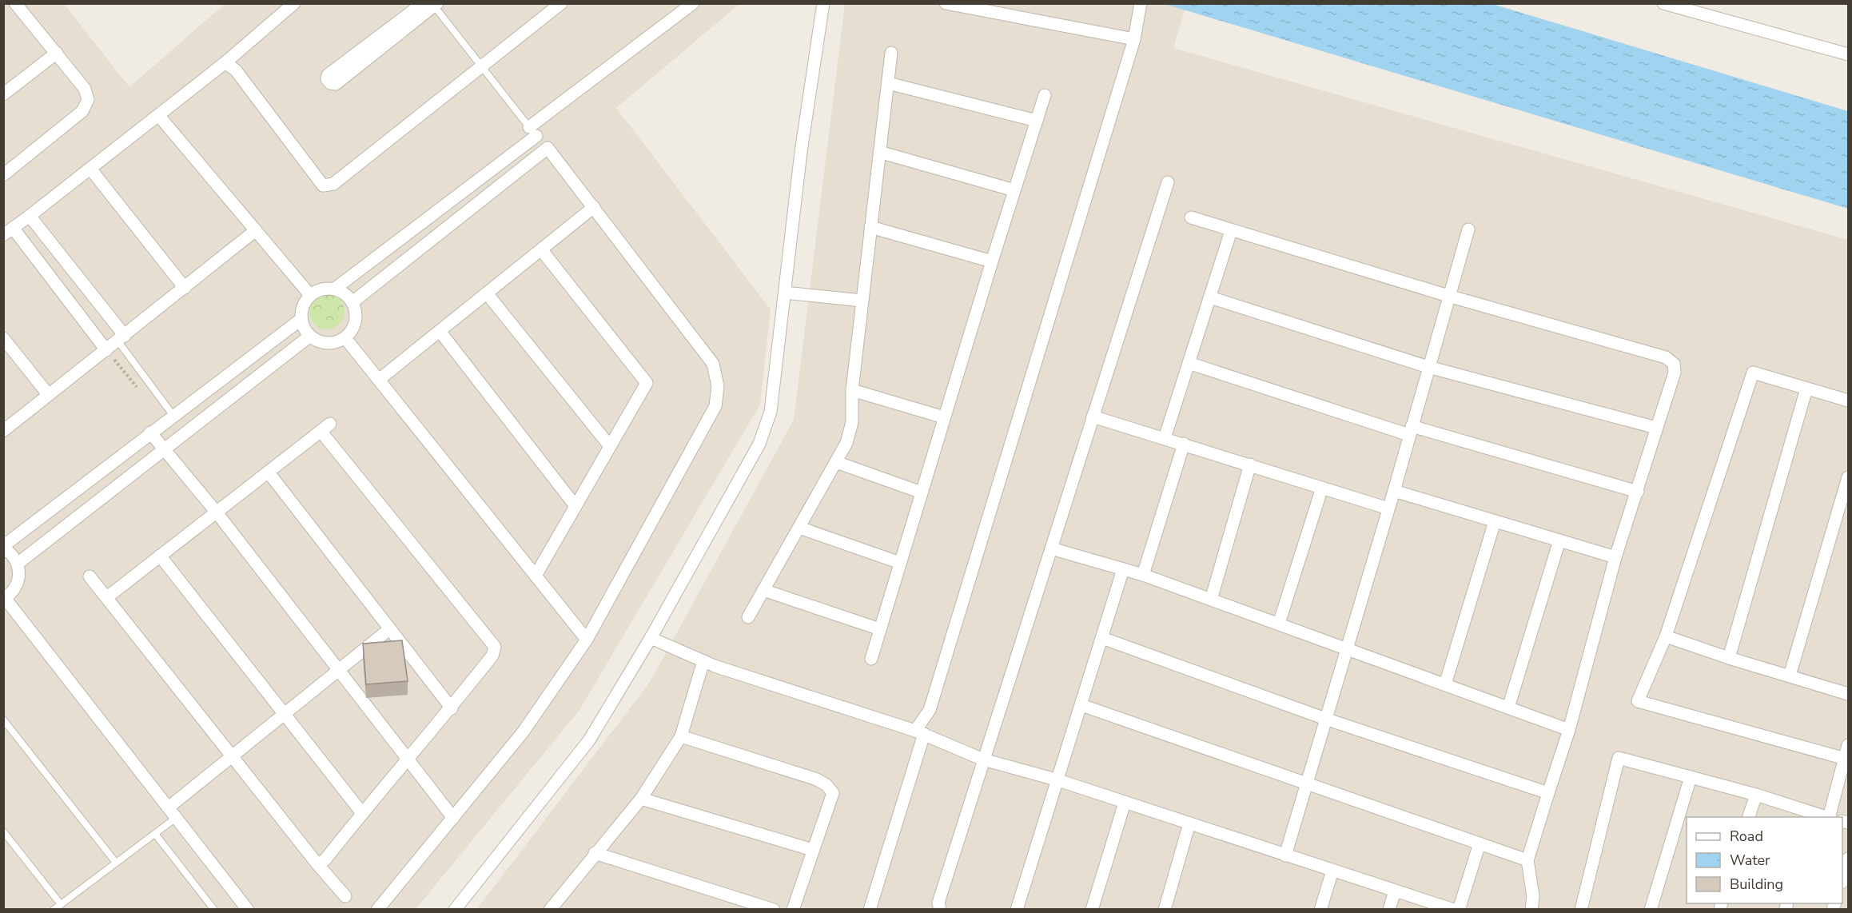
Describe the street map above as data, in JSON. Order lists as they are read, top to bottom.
{
  "legend": ["Road", "Water", "Building"]
}
